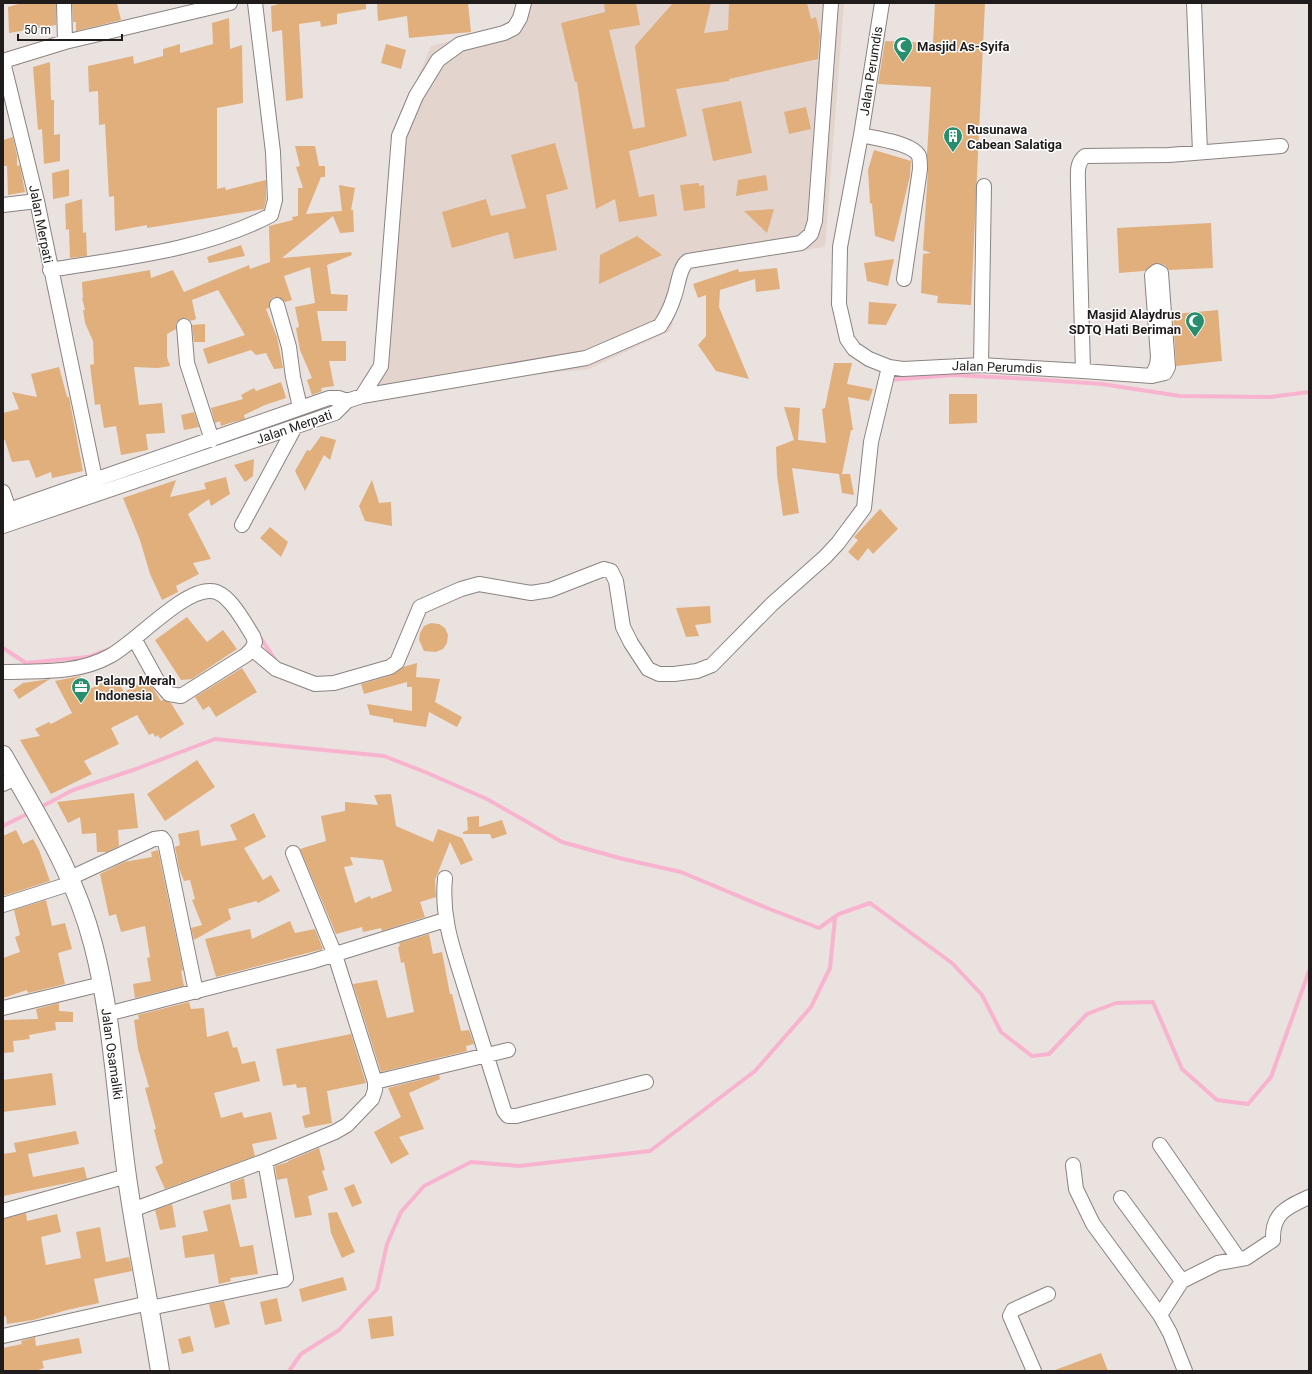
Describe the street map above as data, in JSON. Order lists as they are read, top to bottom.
{
  "streets": {
    "main road": ["Jalan Osamaliki"],
    "street": ["Jalan Perumdis", "Jalan Merpati"]
  },
  "places": {
    "mosque": ["Masjid As-Syifa", "Masjid Alaydrus SDTQ Hati Beriman"],
    "building": ["Rusunawa Cabean Salatiga"],
    "office": ["Palang Merah Indonesia"]
  },
  "scale_bar": "50 m"
}
